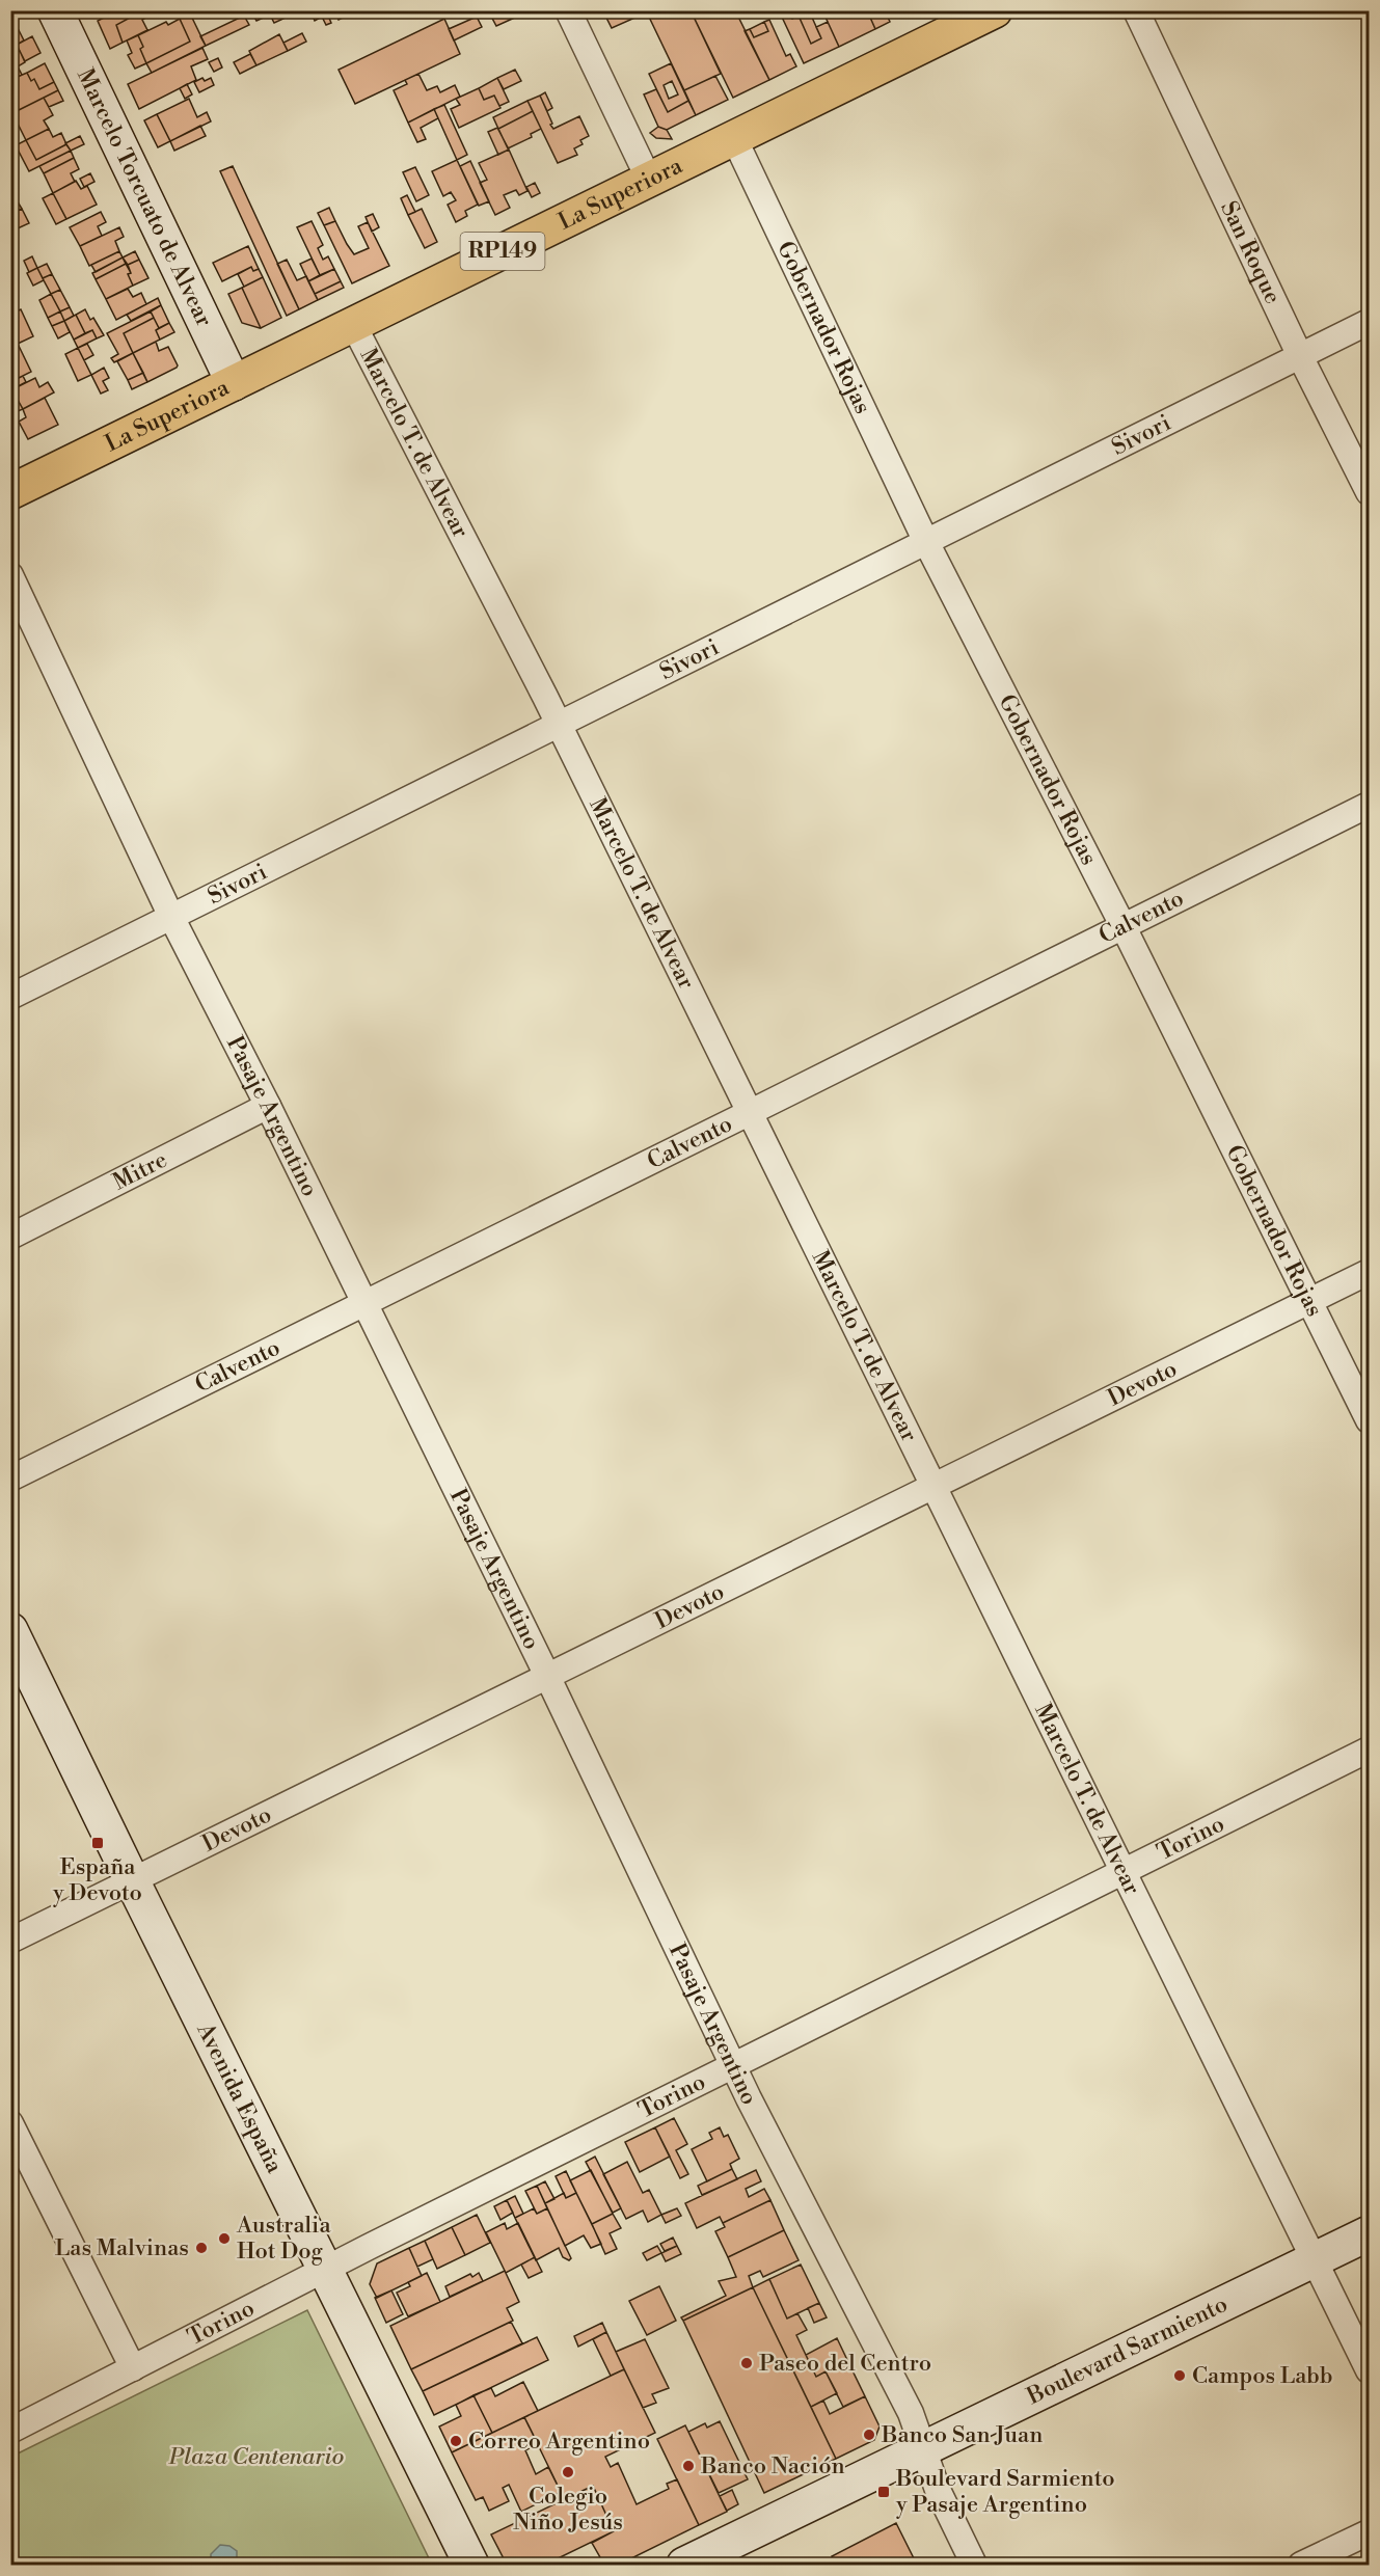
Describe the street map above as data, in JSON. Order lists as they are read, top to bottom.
{
  "streets": {
    "main road": ["La Superiora", "RP149"],
    "street": [
      "Marcelo Torcuato de Alvear",
      "San Roque",
      "Gobernador Rojas",
      "Sivori",
      "Marcelo T. de Alvear",
      "Calvento",
      "Pasaje Argentino",
      "Mitre",
      "Devoto",
      "Torino",
      "Avenida España",
      "Boulevard Sarmiento"
    ]
  },
  "crossings": [
    ["La Superiora", "Marcelo Torcuato de Alvear"],
    ["La Superiora", "Gobernador Rojas"],
    ["La Superiora", "Marcelo T. de Alvear"],
    ["San Roque", "Sivori"],
    ["Gobernador Rojas", "Sivori"],
    ["Gobernador Rojas", "Calvento"],
    ["Gobernador Rojas", "Devoto"],
    ["Sivori", "Marcelo T. de Alvear"],
    ["Sivori", "Pasaje Argentino"],
    ["Marcelo T. de Alvear", "Calvento"],
    ["Marcelo T. de Alvear", "Devoto"],
    ["Marcelo T. de Alvear", "Torino"],
    ["Marcelo T. de Alvear", "Boulevard Sarmiento"],
    ["Calvento", "Pasaje Argentino"],
    ["Pasaje Argentino", "Mitre"],
    ["Pasaje Argentino", "Devoto"],
    ["Pasaje Argentino", "Torino"],
    ["Pasaje Argentino", "Boulevard Sarmiento"],
    ["Devoto", "Avenida España"],
    ["Torino", "Avenida España"]
  ],
  "parks": ["Plaza Centenario"],
  "places": {
    "transit": ["España y Devoto", "Boulevard Sarmiento y Pasaje Argentino"],
    "other": [
      "Australia Hot Dog",
      "Las Malvinas",
      "Paseo del Centro",
      "Campos Labb",
      "Banco San Juan",
      "Correo Argentino",
      "Banco Nación",
      "Colegio Niño Jesús"
    ]
  }
}
